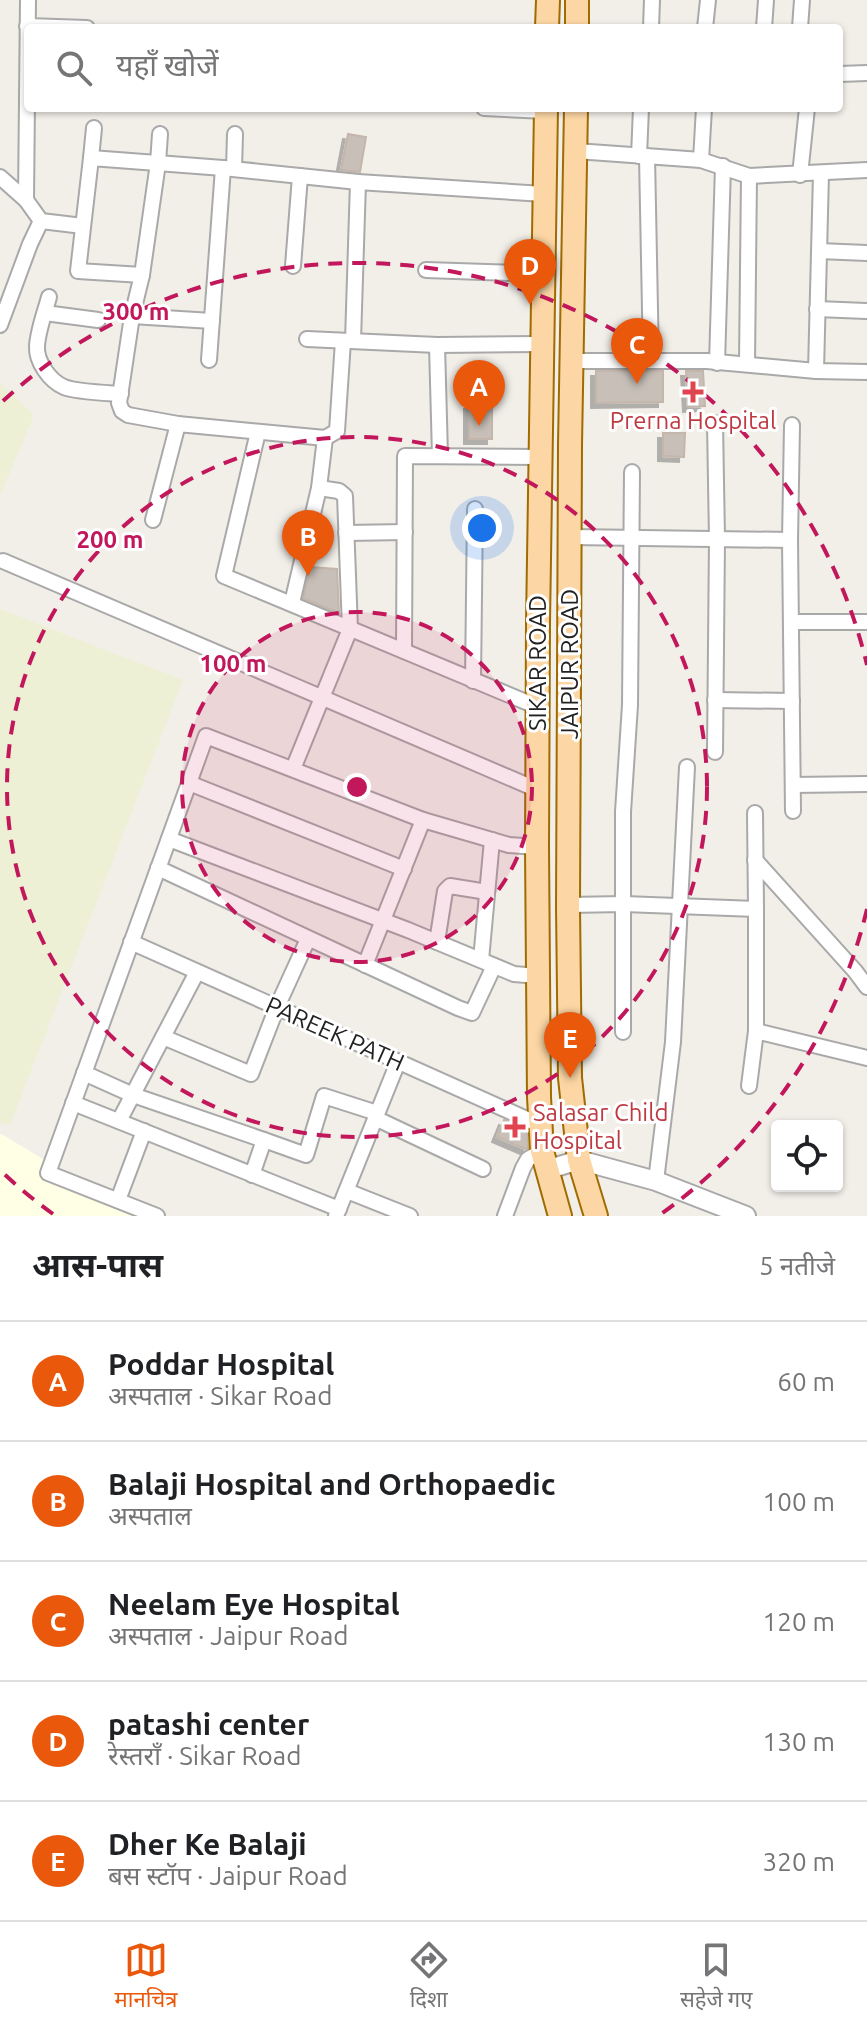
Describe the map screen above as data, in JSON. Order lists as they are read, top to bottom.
{
  "streets": {
    "main road": ["SIKAR ROAD", "JAIPUR ROAD"],
    "street": ["PAREEK PATH"]
  },
  "crossings": [
    ["SIKAR ROAD", "PAREEK PATH"]
  ],
  "places": {
    "health": ["Prerna Hospital", "Salasar Child Hospital"]
  },
  "page": {
    "search": "यहाँ खोजें",
    "pins": [
      "D",
      "C",
      "A",
      "B",
      "E"
    ],
    "heading": ["आस-पास", "5 नतीजे"],
    "list": [
      {
        "mark": "A",
        "name": "Poddar Hospital",
        "note": "अस्पताल · Sikar Road",
        "value": "60 m"
      },
      {
        "mark": "B",
        "name": "Balaji Hospital and Orthopaedic",
        "note": "अस्पताल",
        "value": "100 m"
      },
      {
        "mark": "C",
        "name": "Neelam Eye Hospital",
        "note": "अस्पताल · Jaipur Road",
        "value": "120 m"
      },
      {
        "mark": "D",
        "name": "patashi center",
        "note": "रेस्तराँ · Sikar Road",
        "value": "130 m"
      },
      {
        "mark": "E",
        "name": "Dher Ke Balaji",
        "note": "बस स्टॉप · Jaipur Road",
        "value": "320 m"
      }
    ],
    "nav": ["मानचित्र", "दिशा", "सहेजे गए"]
  },
  "rings": ["300 m", "200 m", "100 m"]
}
